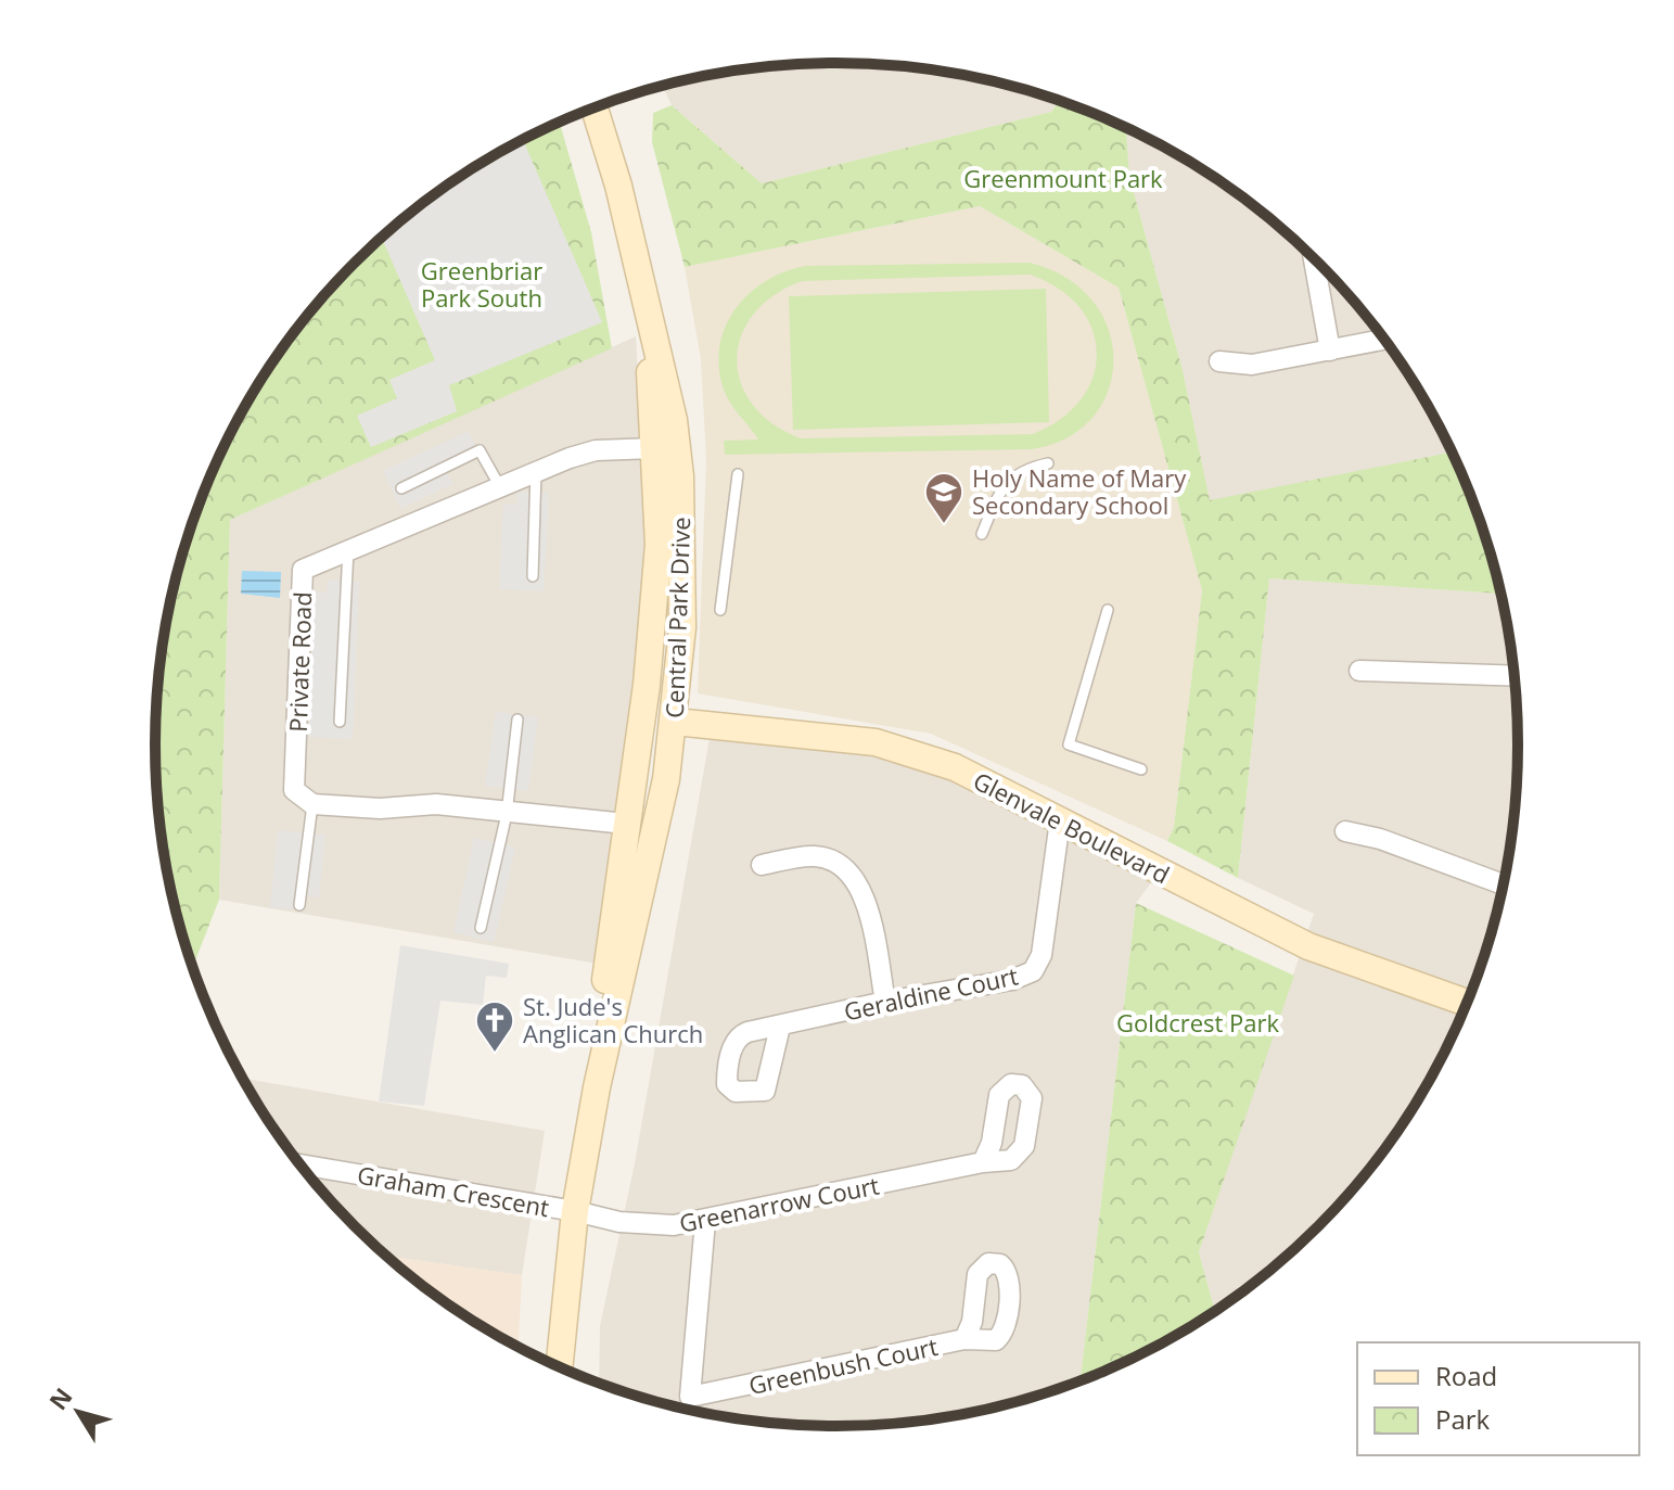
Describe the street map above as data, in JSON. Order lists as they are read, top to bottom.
{
  "streets": {
    "street": [
      "Central Park Drive",
      "Private Road",
      "Glenvale Boulevard",
      "Geraldine Court",
      "Graham Crescent",
      "Greenarrow Court",
      "Greenbush Court"
    ]
  },
  "crossings": [
    ["Central Park Drive", "Private Road"],
    ["Central Park Drive", "Glenvale Boulevard"],
    ["Central Park Drive", "Graham Crescent"],
    ["Central Park Drive", "Greenarrow Court"],
    ["Glenvale Boulevard", "Geraldine Court"],
    ["Graham Crescent", "Greenarrow Court"],
    ["Greenarrow Court", "Greenbush Court"]
  ],
  "parks": ["Greenmount Park", "Greenbriar Park South", "Goldcrest Park"],
  "places": {
    "school or university": ["Holy Name of Mary Secondary School"],
    "church": ["St. Jude's Anglican Church"]
  },
  "legend": ["Road", "Park"],
  "north": "top left"
}
